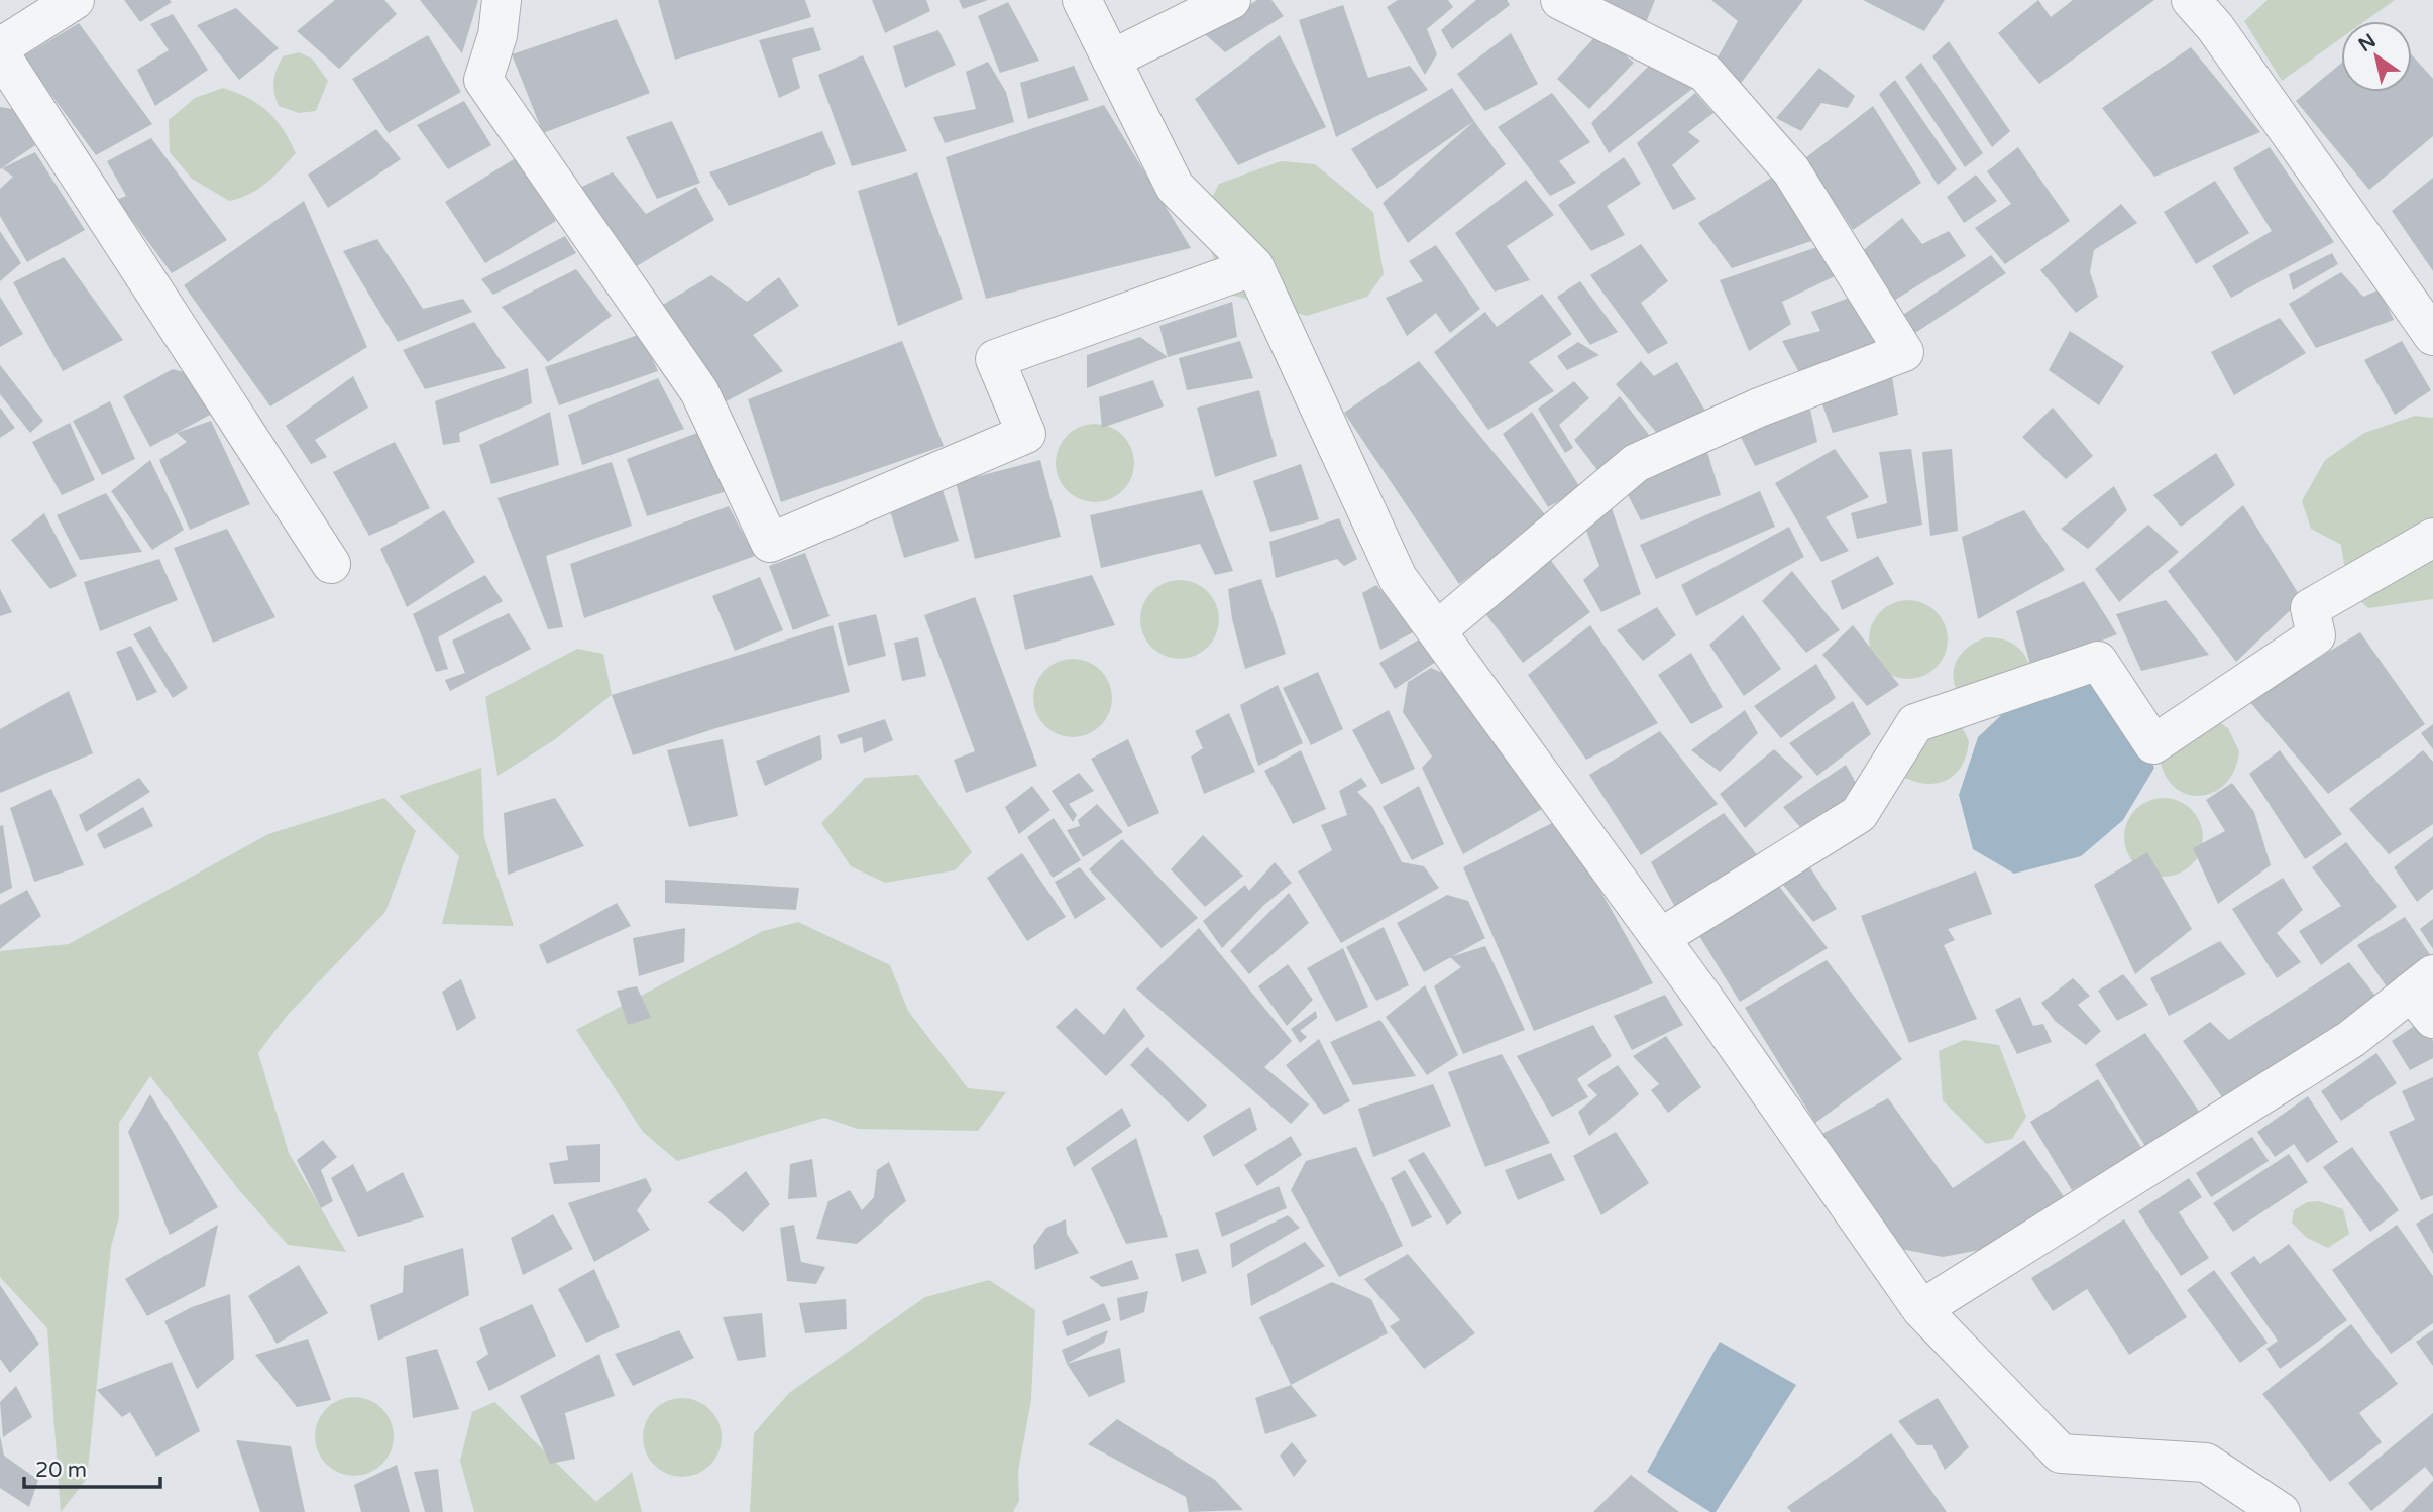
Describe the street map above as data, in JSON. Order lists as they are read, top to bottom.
{
  "scale_bar": "20 m",
  "north": "top left"
}
